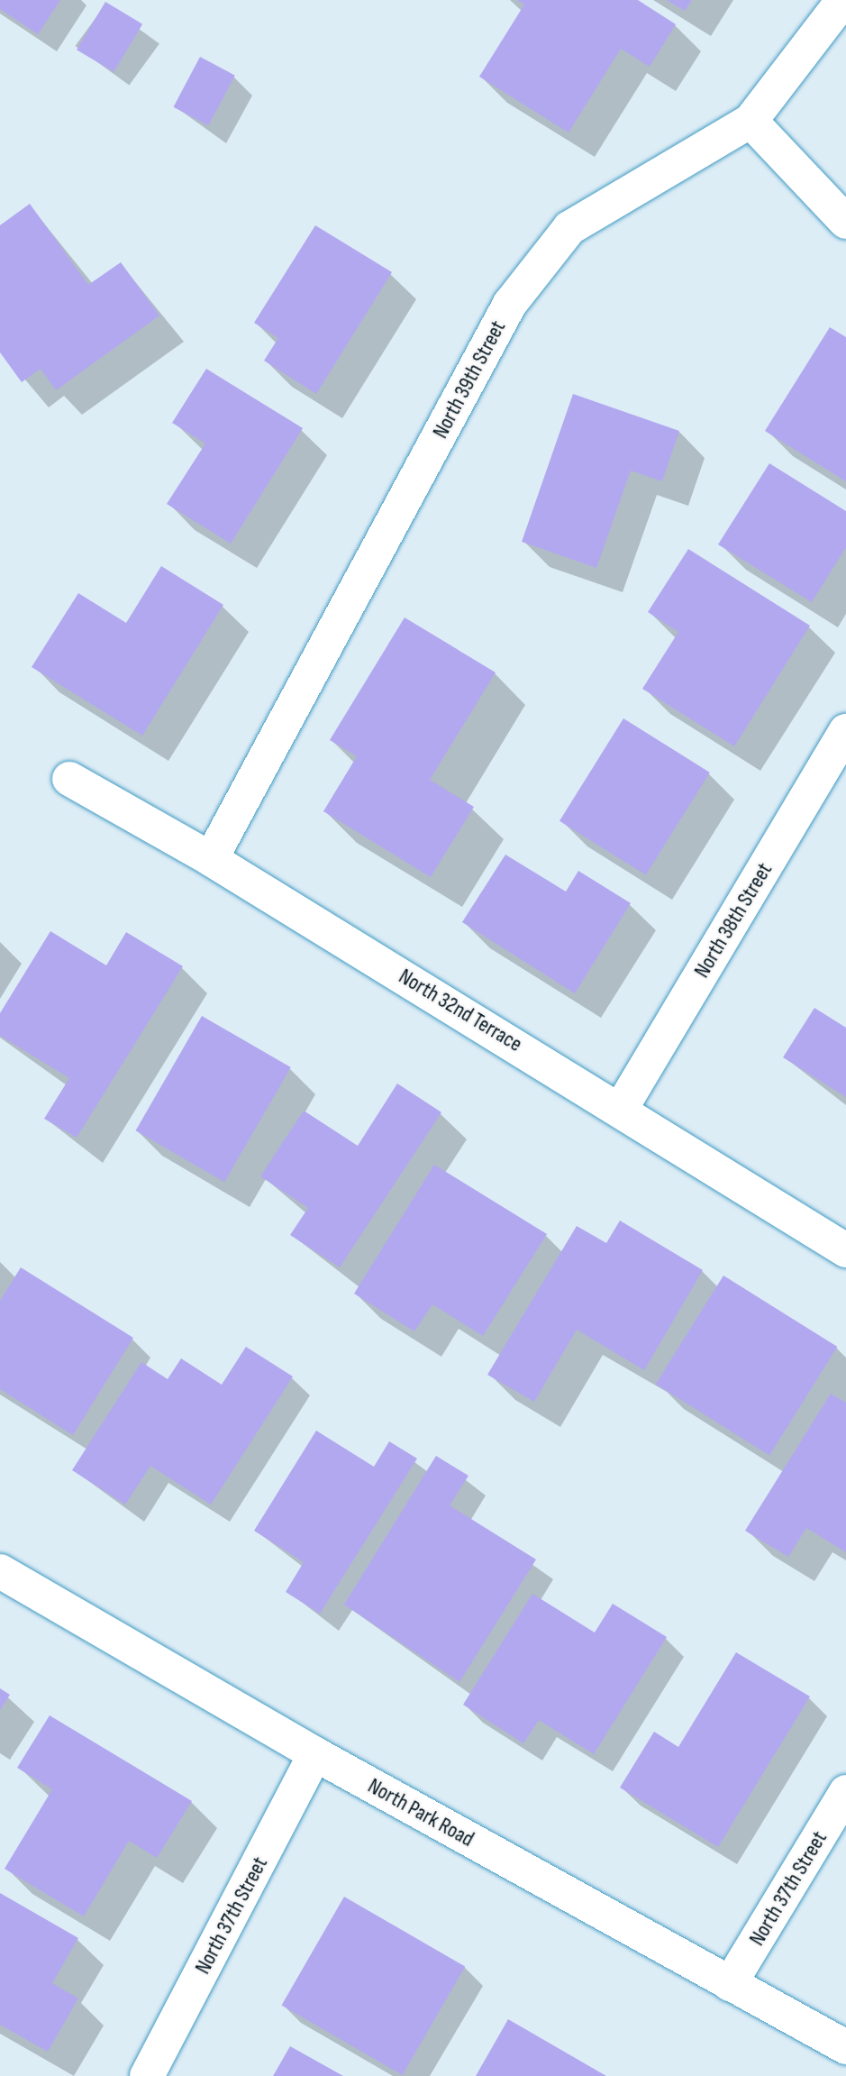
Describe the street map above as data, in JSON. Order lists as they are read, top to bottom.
{
  "streets": {
    "street": [
      "North 39th Street",
      "North 38th Street",
      "North 32nd Terrace",
      "North Park Road",
      "North 37th Street"
    ]
  },
  "crossings": [
    ["North 39th Street", "North 32nd Terrace"],
    ["North 38th Street", "North 32nd Terrace"],
    ["North Park Road", "North 37th Street"]
  ]
}
